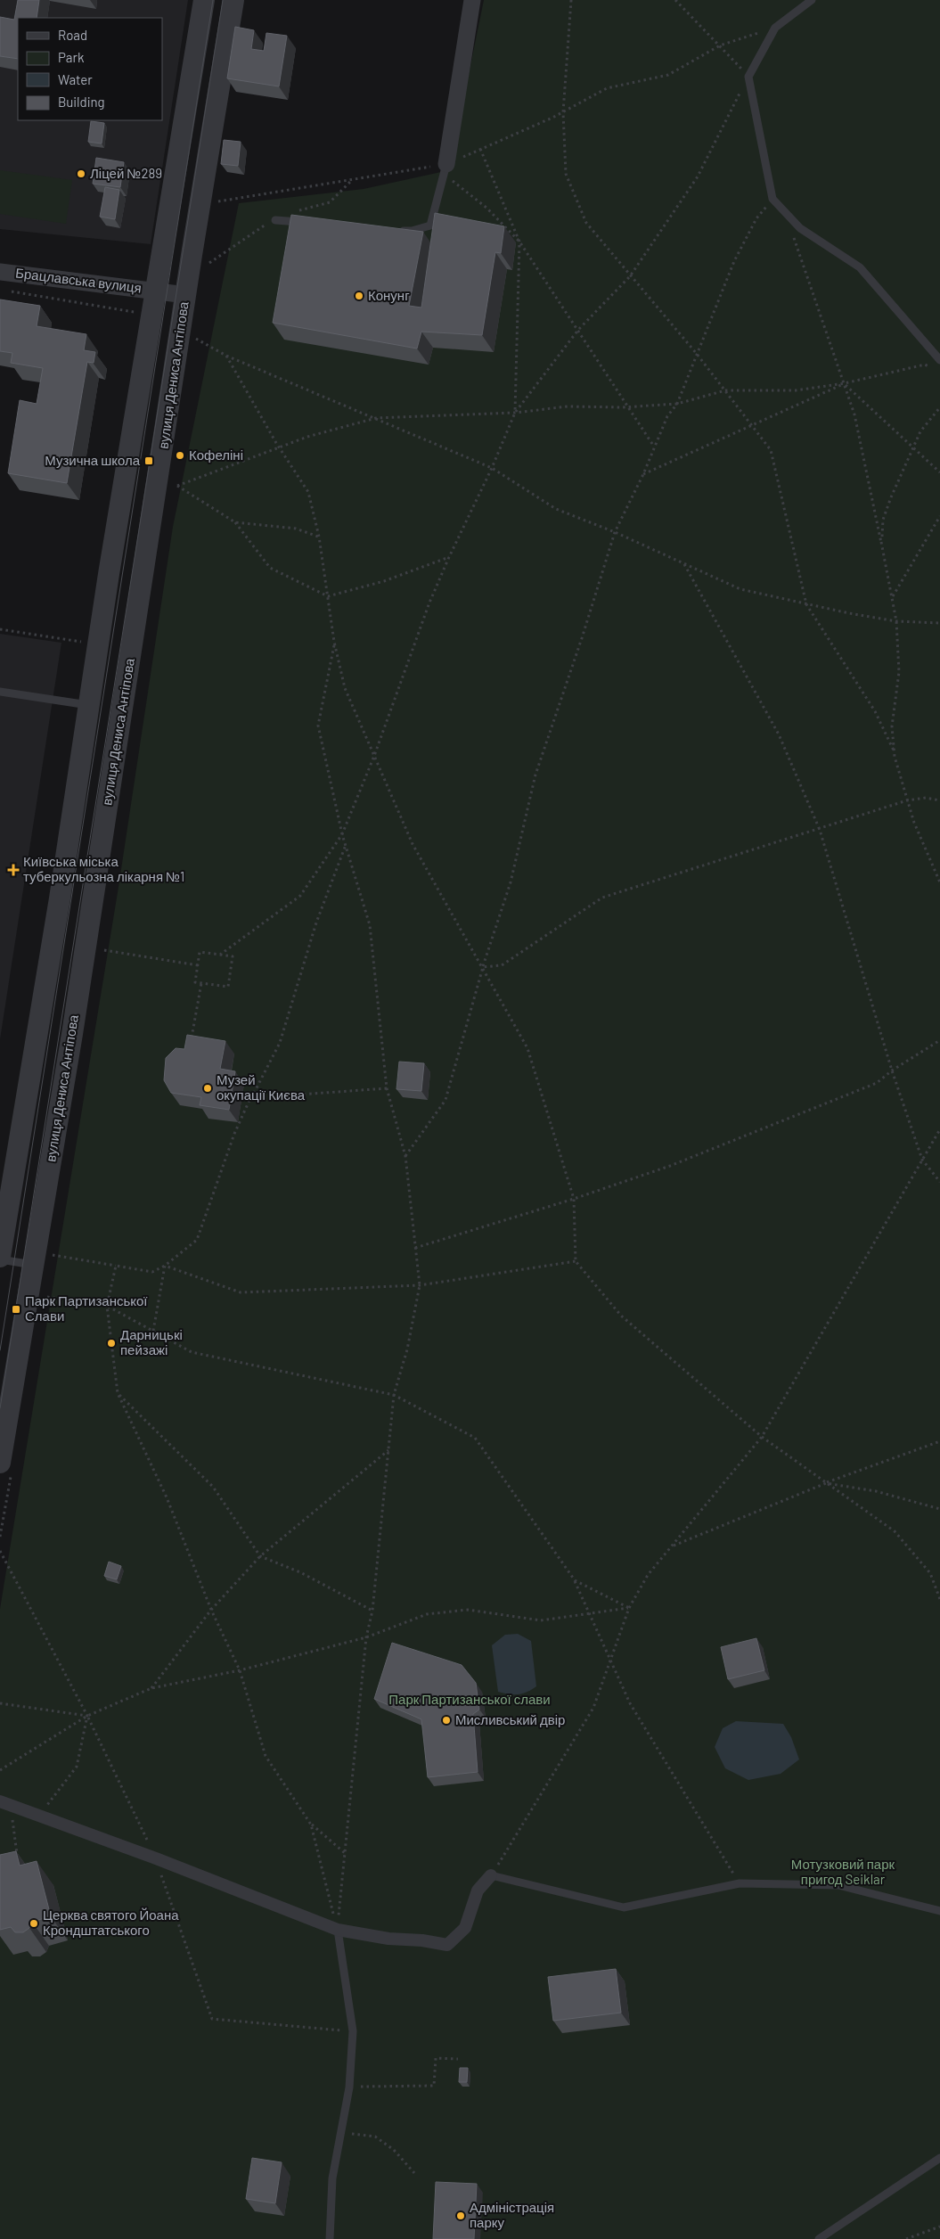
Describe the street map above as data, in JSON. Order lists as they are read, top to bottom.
{
  "streets": {
    "street": ["Брацлавська вулиця", "вулиця Дениса Антіпова"]
  },
  "crossings": [
    ["Брацлавська вулиця", "вулиця Дениса Антіпова"]
  ],
  "parks": ["Парк Партизанської слави", "Мотузковий парк пригод Seiklar"],
  "places": {
    "other": [
      "Ліцей №289",
      "Конунг",
      "Кофеліні",
      "Музей окупації Києва",
      "Дарницькі пейзажі",
      "Мисливський двір",
      "Церква святого Йоана Крондштатського",
      "Адміністрація парку"
    ],
    "transit": ["Музична школа", "Парк Партизанської Слави"],
    "health": ["Київська міська туберкульозна лікарня №1"]
  },
  "legend": [
    "Road",
    "Park",
    "Water",
    "Building"
  ]
}
